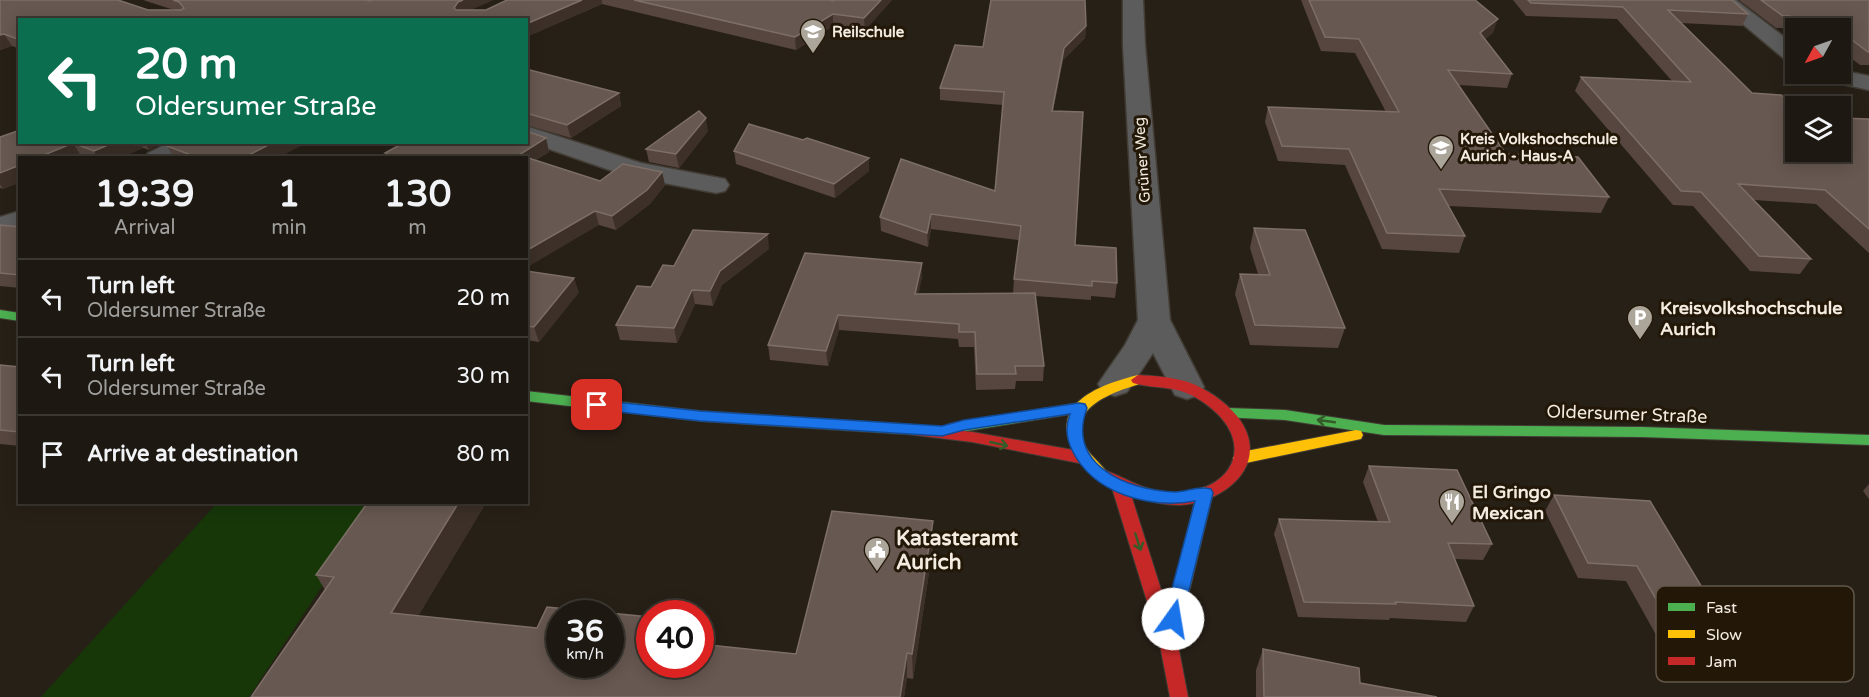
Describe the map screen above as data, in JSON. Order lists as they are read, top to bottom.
{
  "streets": {
    "main road": ["Oldersumer Straße"],
    "street": ["Grüner Weg"]
  },
  "crossings": [
    ["Grüner Weg", "Oldersumer Straße"]
  ],
  "places": {
    "school or university": ["Reilschule", "Kreis Volkshochschule Aurich - Haus-A"],
    "parking": ["Kreisvolkshochschule Aurich"],
    "restaurant": ["El Gringo Mexican"],
    "public building": ["Katasteramt Aurich"]
  },
  "legend": ["Fast", "Slow", "Jam"],
  "north": "bottom left",
  "page": {
    "turn": ["20 m", "Oldersumer Straße"],
    "eta": [
      "19:39",
      "Arrival",
      "1",
      "min",
      "130",
      "m"
    ],
    "list": [
      {
        "name": "Turn left",
        "note": "Oldersumer Straße",
        "value": "20 m"
      },
      {
        "name": "Turn left",
        "note": "Oldersumer Straße",
        "value": "30 m"
      },
      {
        "name": "Arrive at destination",
        "value": "80 m"
      }
    ],
    "speed": "36 km/h",
    "limit": "40"
  }
}
